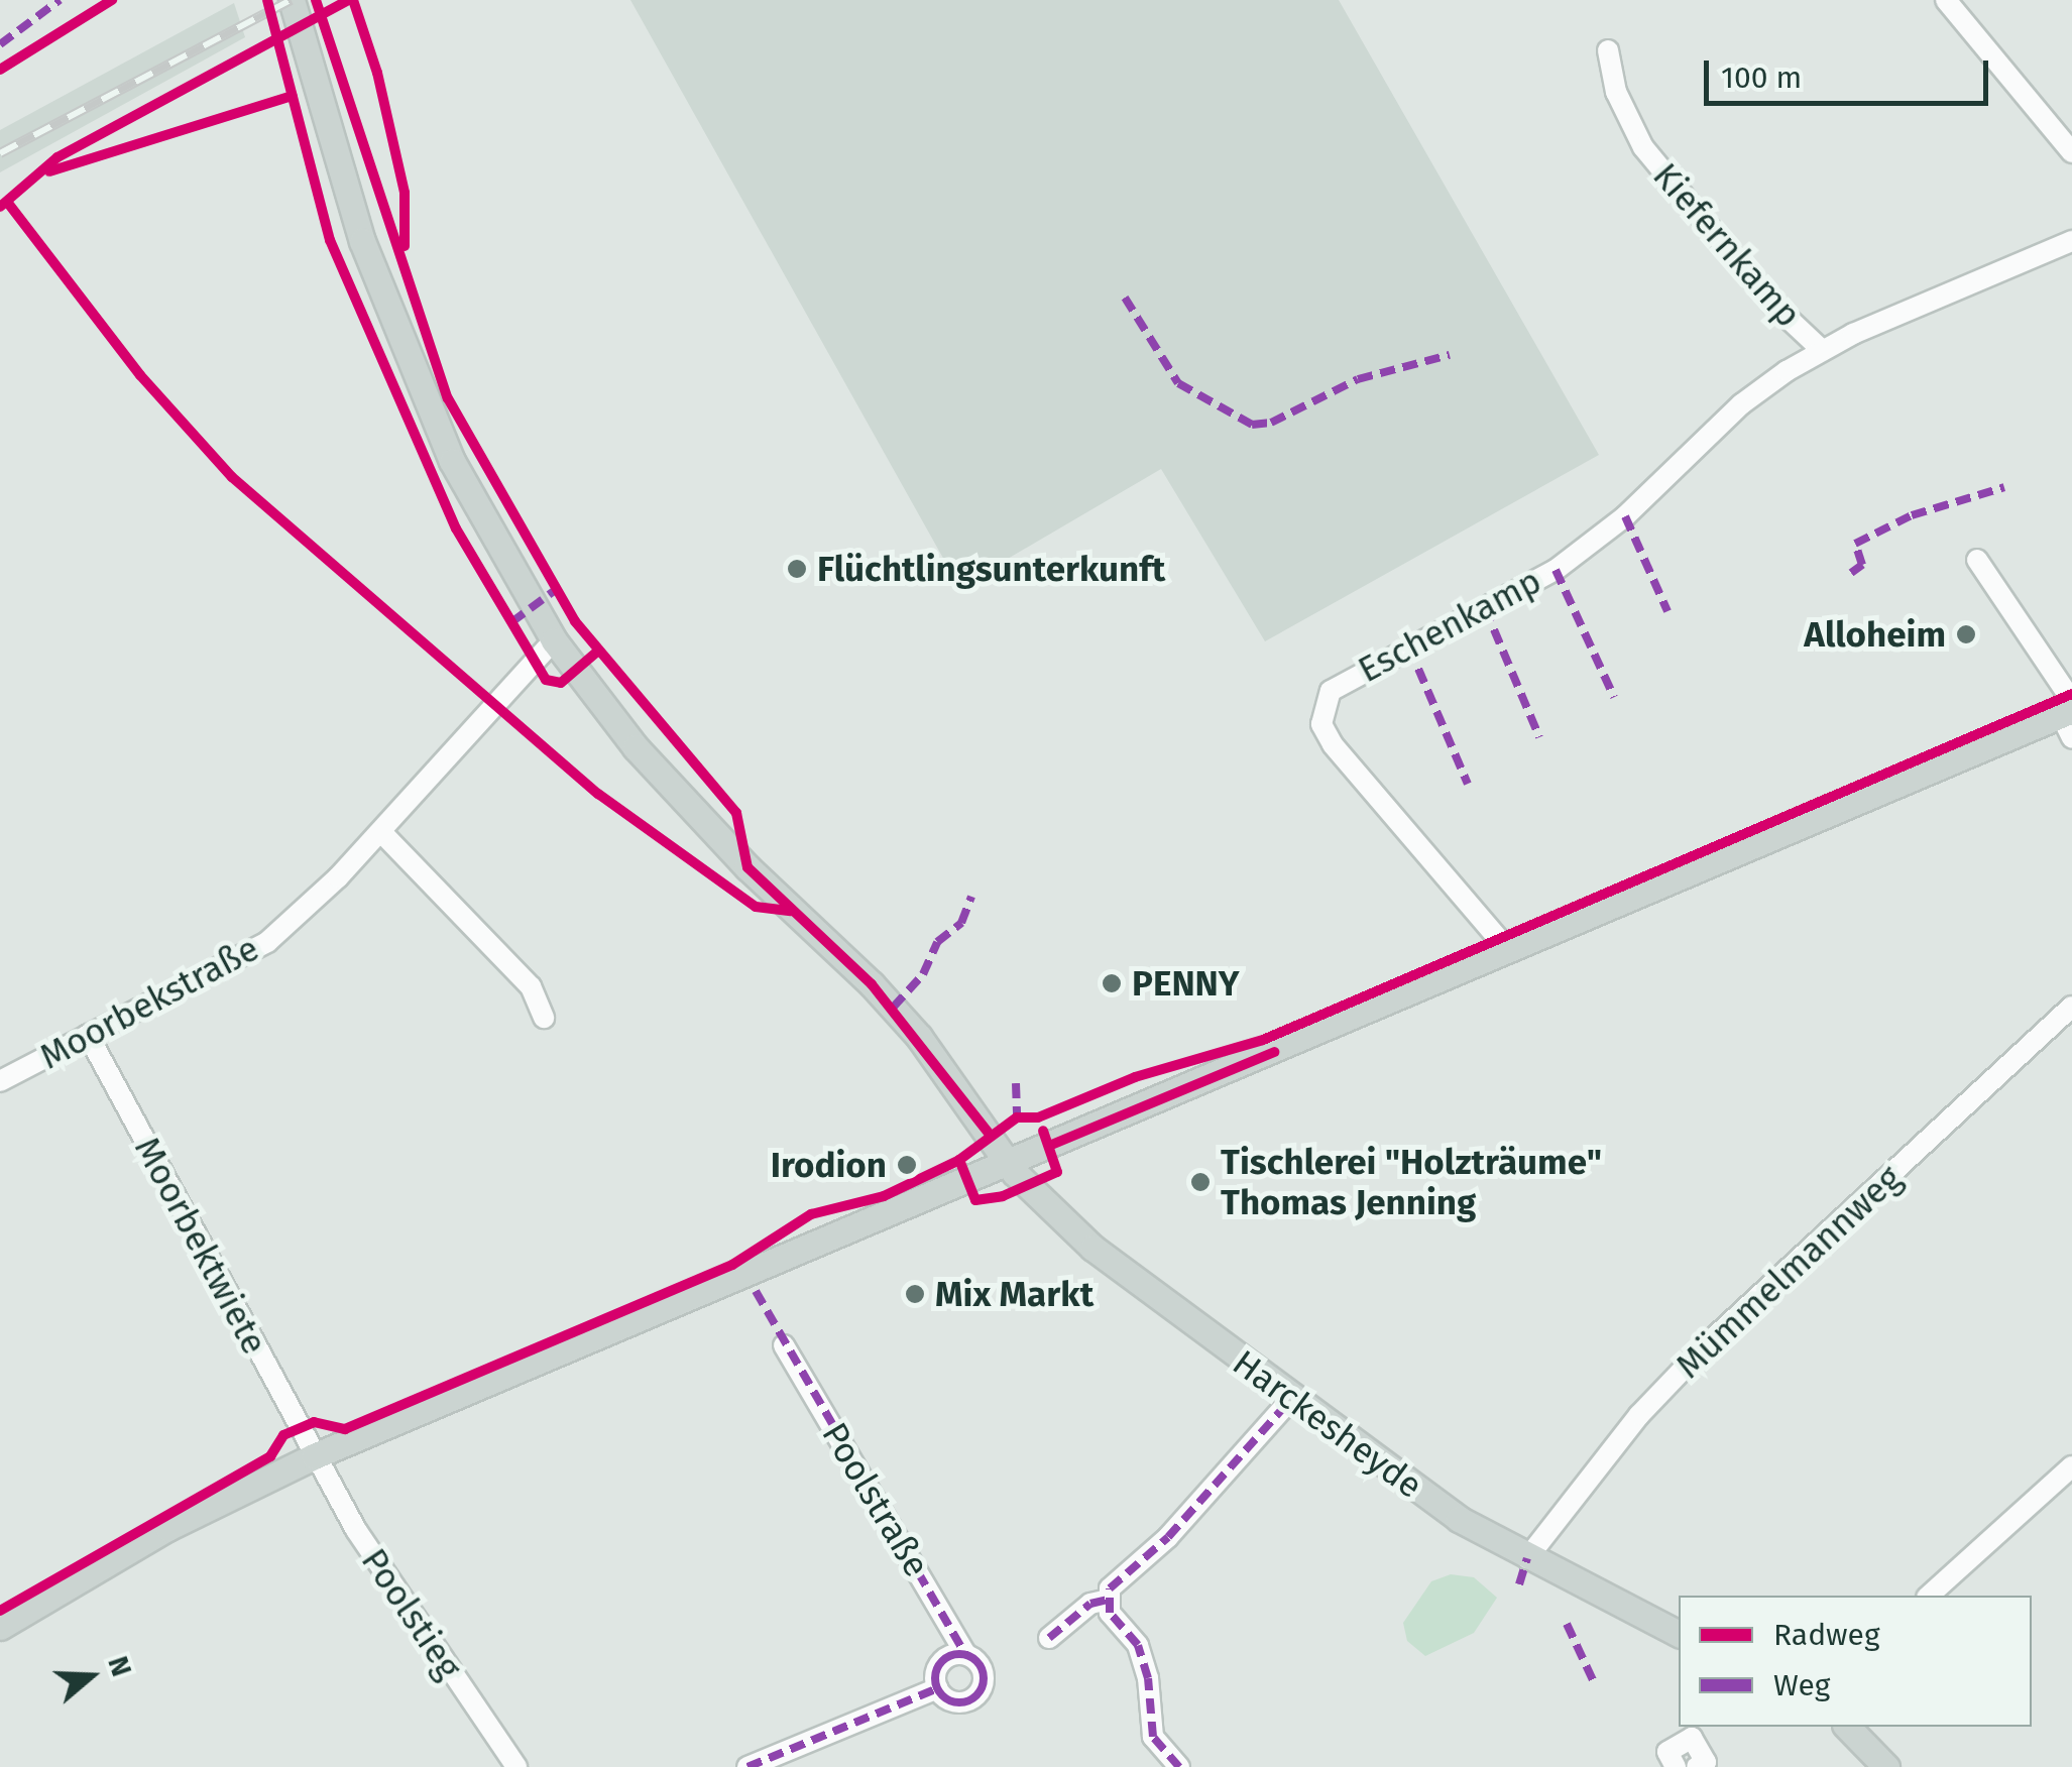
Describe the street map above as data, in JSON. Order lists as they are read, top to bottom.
{
  "streets": {
    "main road": ["Harckesheyde"],
    "street": [
      "Kiefernkamp",
      "Eschenkamp",
      "Moorbekstraße",
      "Moorbektwiete",
      "Mümmelmannweg",
      "Poolstraße",
      "Poolstieg"
    ]
  },
  "crossings": [
    ["Kiefernkamp", "Eschenkamp"],
    ["Moorbekstraße", "Moorbektwiete"],
    ["Moorbekstraße", "Harckesheyde"],
    ["Moorbektwiete", "Poolstieg"],
    ["Mümmelmannweg", "Harckesheyde"]
  ],
  "places": [
    "Flüchtlingsunterkunft",
    "Alloheim",
    "PENNY",
    "Irodion",
    "Tischlerei \"Holzträume\" Thomas Jenning",
    "Mix Markt"
  ],
  "legend": ["Radweg", "Weg"],
  "scale_bar": "100 m",
  "north": "right"
}
